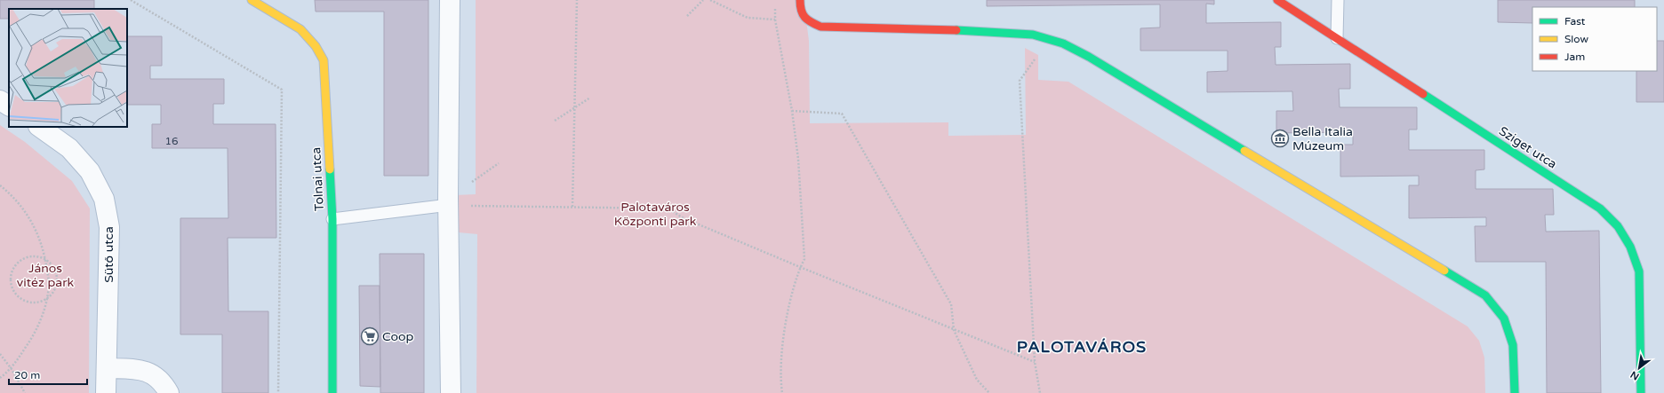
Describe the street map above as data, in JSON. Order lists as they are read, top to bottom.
{
  "streets": {
    "street": ["Sziget utca", "Tolnai utca", "Sütő utca"]
  },
  "districts": ["PALOTAVÁROS"],
  "parks": ["Palotaváros Központi park", "János vitéz park"],
  "places": {
    "museum": ["Bella Italia Múzeum"],
    "supermarket": ["Coop"]
  },
  "house_numbers": ["16"],
  "legend": ["Fast", "Slow", "Jam"],
  "scale_bar": "20 m",
  "north": "bottom left"
}
